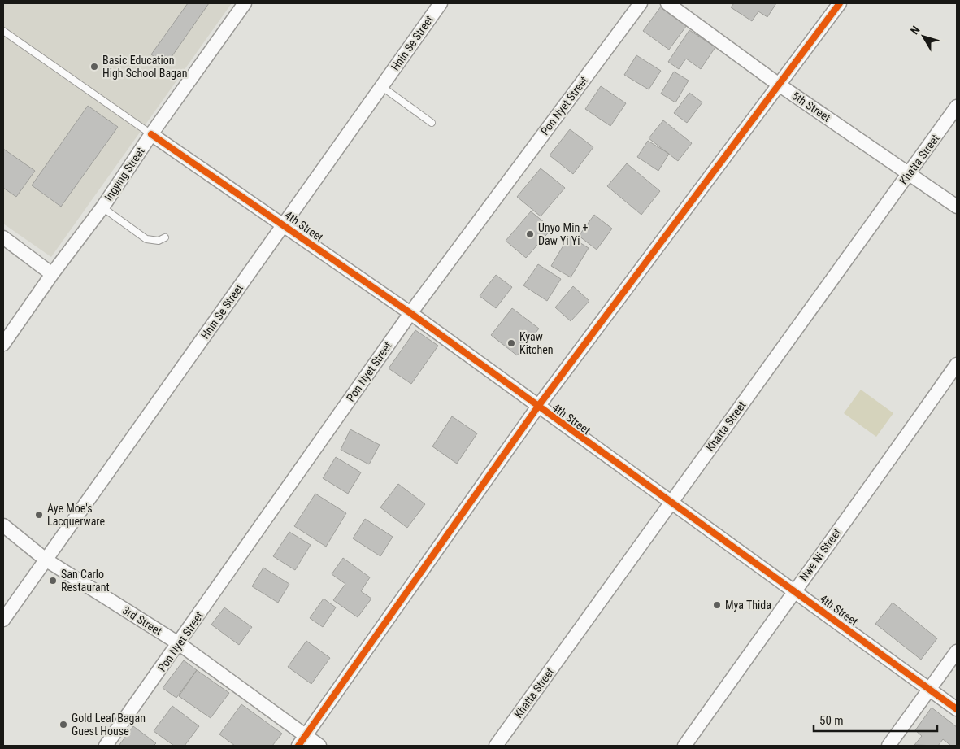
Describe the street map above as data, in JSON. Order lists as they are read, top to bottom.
{
  "streets": {
    "street": [
      "Hnin Se Street",
      "Pon Nyet Street",
      "5th Street",
      "Khatta Street",
      "Ingying Street",
      "4th Street",
      "Nwe Ni Street",
      "3rd Street"
    ]
  },
  "crossings": [
    ["Hnin Se Street", "4th Street"],
    ["Hnin Se Street", "3rd Street"],
    ["Pon Nyet Street", "4th Street"],
    ["Pon Nyet Street", "3rd Street"],
    ["5th Street", "Khatta Street"],
    ["Khatta Street", "4th Street"],
    ["Ingying Street", "4th Street"],
    ["4th Street", "Nwe Ni Street"]
  ],
  "places": [
    "Basic Education High School Bagan",
    "Unyo Min + Daw Yi Yi",
    "Kyaw Kitchen",
    "Aye Moe's Lacquerware",
    "San Carlo Restaurant",
    "Mya Thida",
    "Gold Leaf Bagan Guest House"
  ],
  "scale_bar": "50 m",
  "north": "top left"
}
